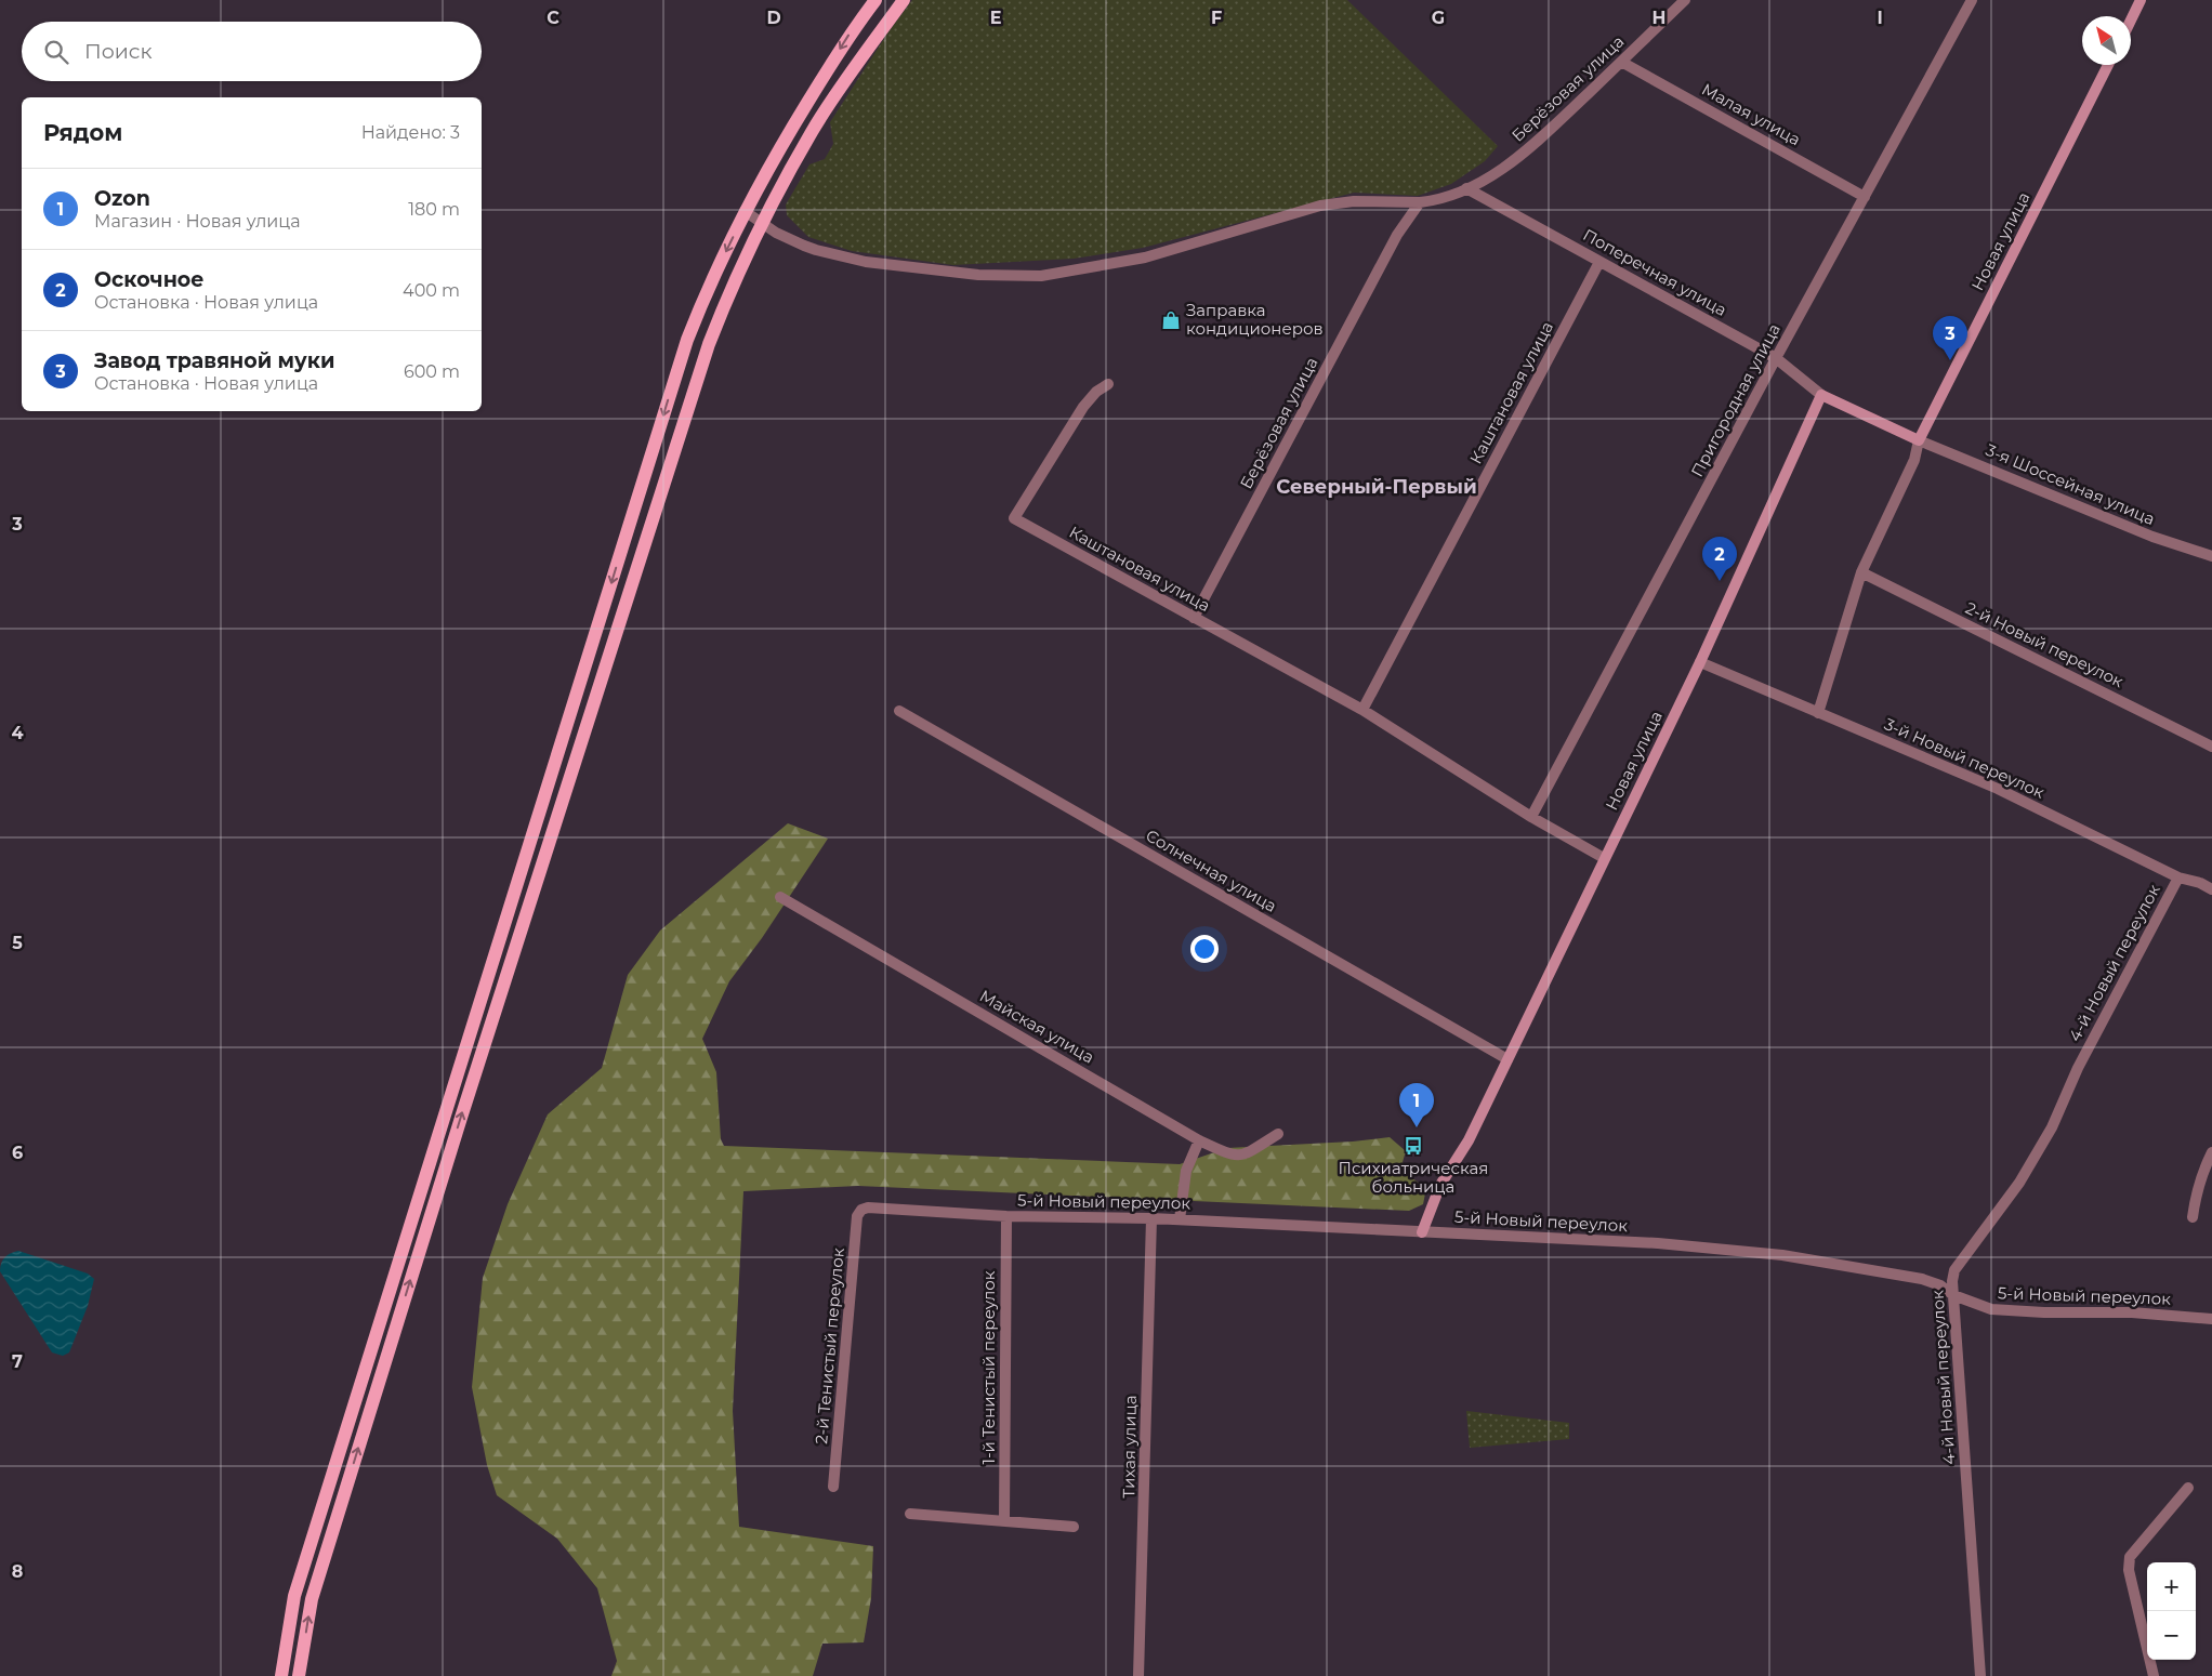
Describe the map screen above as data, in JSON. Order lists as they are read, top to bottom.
{
  "streets": {
    "street": [
      "Берёзовая улица",
      "Малая улица",
      "Новая улица",
      "Поперечная улица",
      "Каштановая улица",
      "Пригородная улица",
      "3-я Шоссейная улица",
      "2-й Новый переулок",
      "3-й Новый переулок",
      "Солнечная улица",
      "4-й Новый переулок",
      "Майская улица",
      "5-й Новый переулок",
      "2-й Тенистый переулок",
      "1-й Тенистый переулок",
      "Тихая улица"
    ]
  },
  "crossings": [
    ["Берёзовая улица", "Малая улица"],
    ["Берёзовая улица", "Поперечная улица"],
    ["Берёзовая улица", "Каштановая улица"],
    ["Малая улица", "Пригородная улица"],
    ["Новая улица", "Поперечная улица"],
    ["Новая улица", "Каштановая улица"],
    ["Новая улица", "3-я Шоссейная улица"],
    ["Новая улица", "2-й Новый переулок"],
    ["Новая улица", "3-й Новый переулок"],
    ["Новая улица", "Солнечная улица"],
    ["Новая улица", "5-й Новый переулок"],
    ["Поперечная улица", "Каштановая улица"],
    ["Поперечная улица", "Пригородная улица"],
    ["Каштановая улица", "Пригородная улица"],
    ["3-й Новый переулок", "4-й Новый переулок"],
    ["4-й Новый переулок", "5-й Новый переулок"],
    ["5-й Новый переулок", "2-й Тенистый переулок"],
    ["5-й Новый переулок", "1-й Тенистый переулок"],
    ["5-й Новый переулок", "Тихая улица"]
  ],
  "districts": ["Северный-Первый"],
  "places": {
    "shop": ["Заправка кондиционеров"],
    "bus stop": ["Психиатрическая больница"]
  },
  "north": "top left",
  "page": {
    "search": "Поиск",
    "heading": ["Рядом", "Найдено: 3"],
    "list": [
      {
        "mark": "1",
        "name": "Ozon",
        "note": "Магазин · Новая улица",
        "value": "180 m"
      },
      {
        "mark": "2",
        "name": "Оскочное",
        "note": "Остановка · Новая улица",
        "value": "400 m"
      },
      {
        "mark": "3",
        "name": "Завод травяной муки",
        "note": "Остановка · Новая улица",
        "value": "600 m"
      }
    ],
    "pins": ["3", "2", "1"],
    "map_buttons": ["+", "−"]
  },
  "grid": {
    "columns": [
      "C",
      "D",
      "E",
      "F",
      "G",
      "H",
      "I"
    ],
    "rows": [
      "3",
      "4",
      "5",
      "6",
      "7",
      "8"
    ]
  }
}
